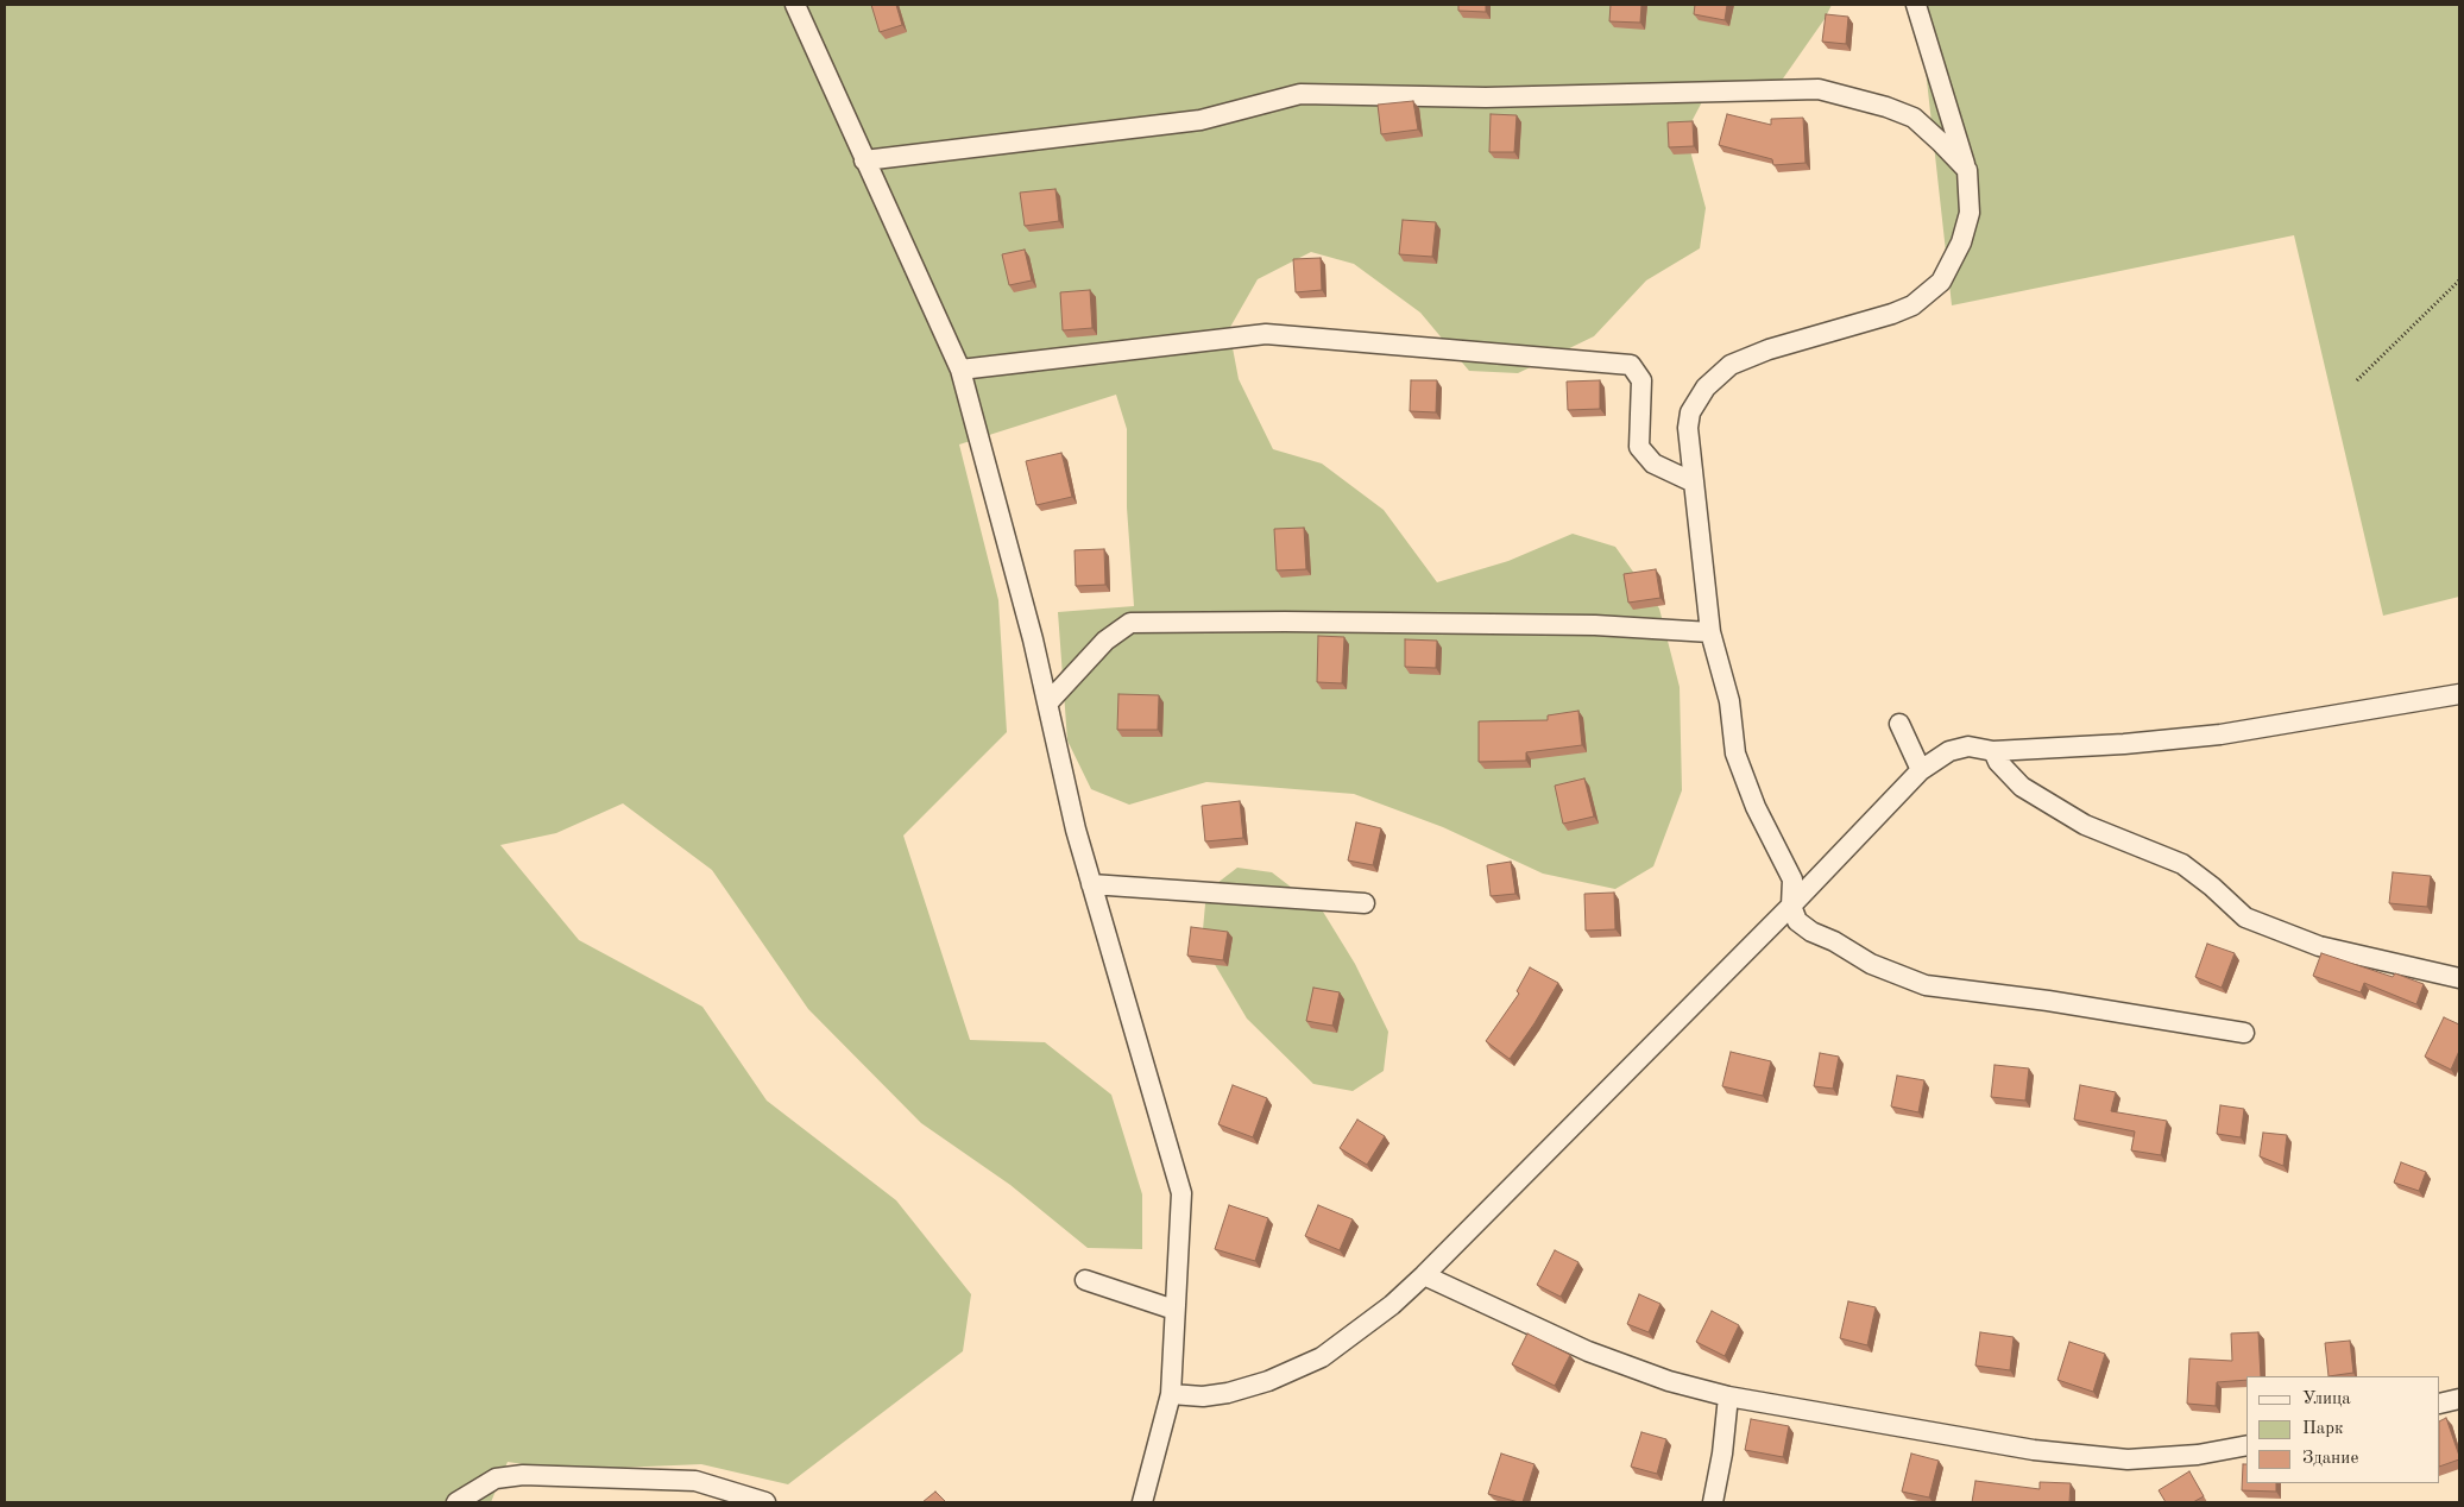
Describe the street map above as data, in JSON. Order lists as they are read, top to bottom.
{
  "legend": ["Улица", "Парк", "Здание"]
}
